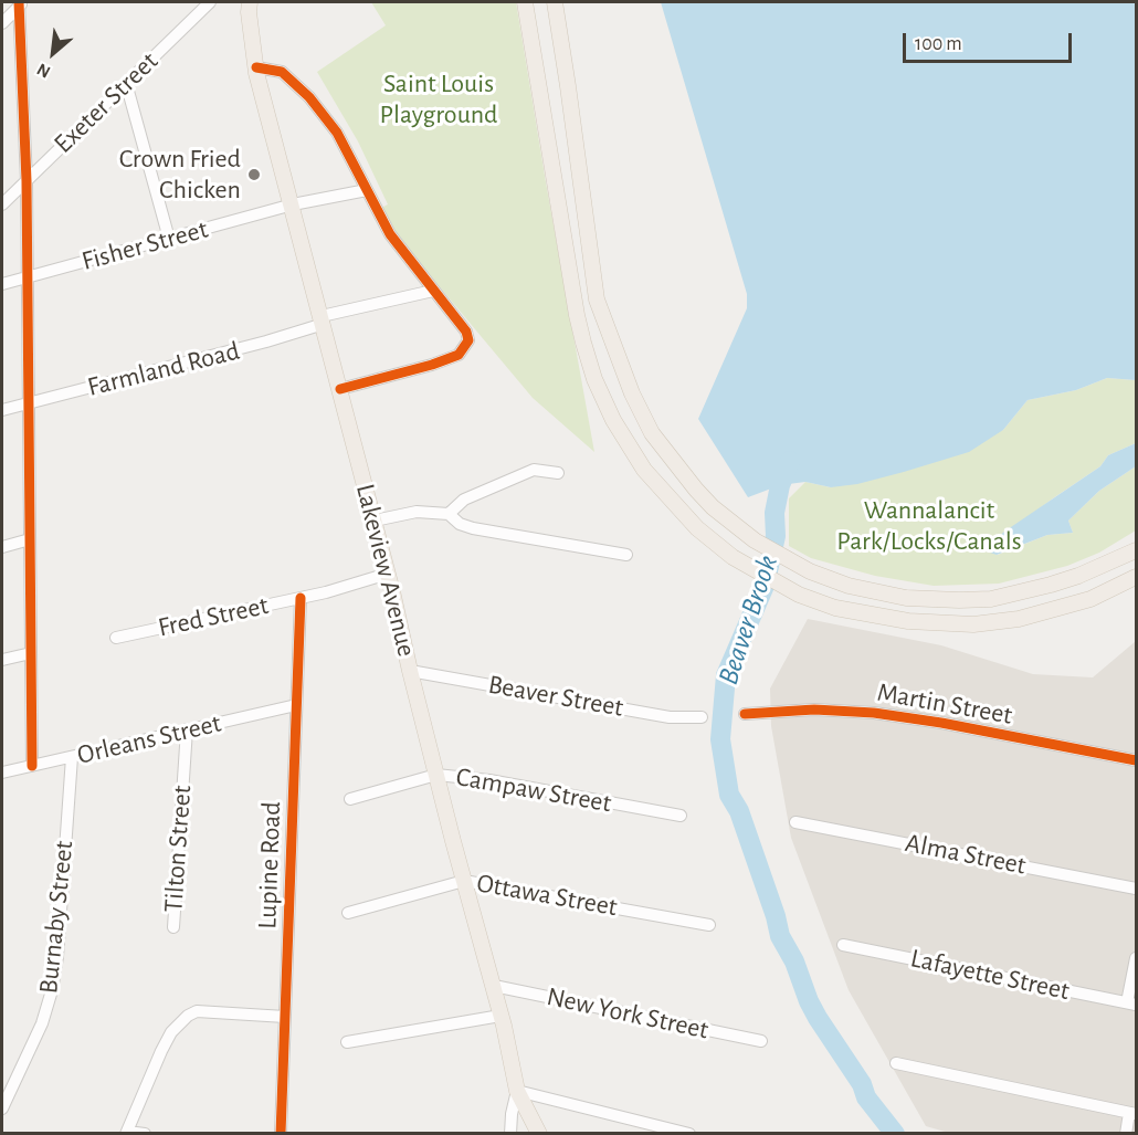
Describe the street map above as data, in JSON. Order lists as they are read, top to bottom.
{
  "streets": {
    "main road": ["Lakeview Avenue"],
    "street": [
      "Exeter Street",
      "Fisher Street",
      "Farmland Road",
      "Fred Street",
      "Beaver Street",
      "Martin Street",
      "Orleans Street",
      "Campaw Street",
      "Tilton Street",
      "Alma Street",
      "Lupine Road",
      "Ottawa Street",
      "Burnaby Street",
      "Lafayette Street",
      "New York Street"
    ]
  },
  "crossings": [
    ["Fisher Street", "Lakeview Avenue"],
    ["Farmland Road", "Lakeview Avenue"],
    ["Lakeview Avenue", "Fred Street"],
    ["Lakeview Avenue", "Beaver Street"],
    ["Lakeview Avenue", "Campaw Street"],
    ["Lakeview Avenue", "Ottawa Street"],
    ["Lakeview Avenue", "New York Street"],
    ["Fred Street", "Lupine Road"],
    ["Orleans Street", "Tilton Street"],
    ["Orleans Street", "Lupine Road"],
    ["Orleans Street", "Burnaby Street"]
  ],
  "water": ["Beaver Brook"],
  "parks": ["Saint Louis Playground", "Wannalancit Park/Locks/Canals"],
  "places": ["Crown Fried Chicken"],
  "scale_bar": "100 m",
  "north": "bottom left"
}
